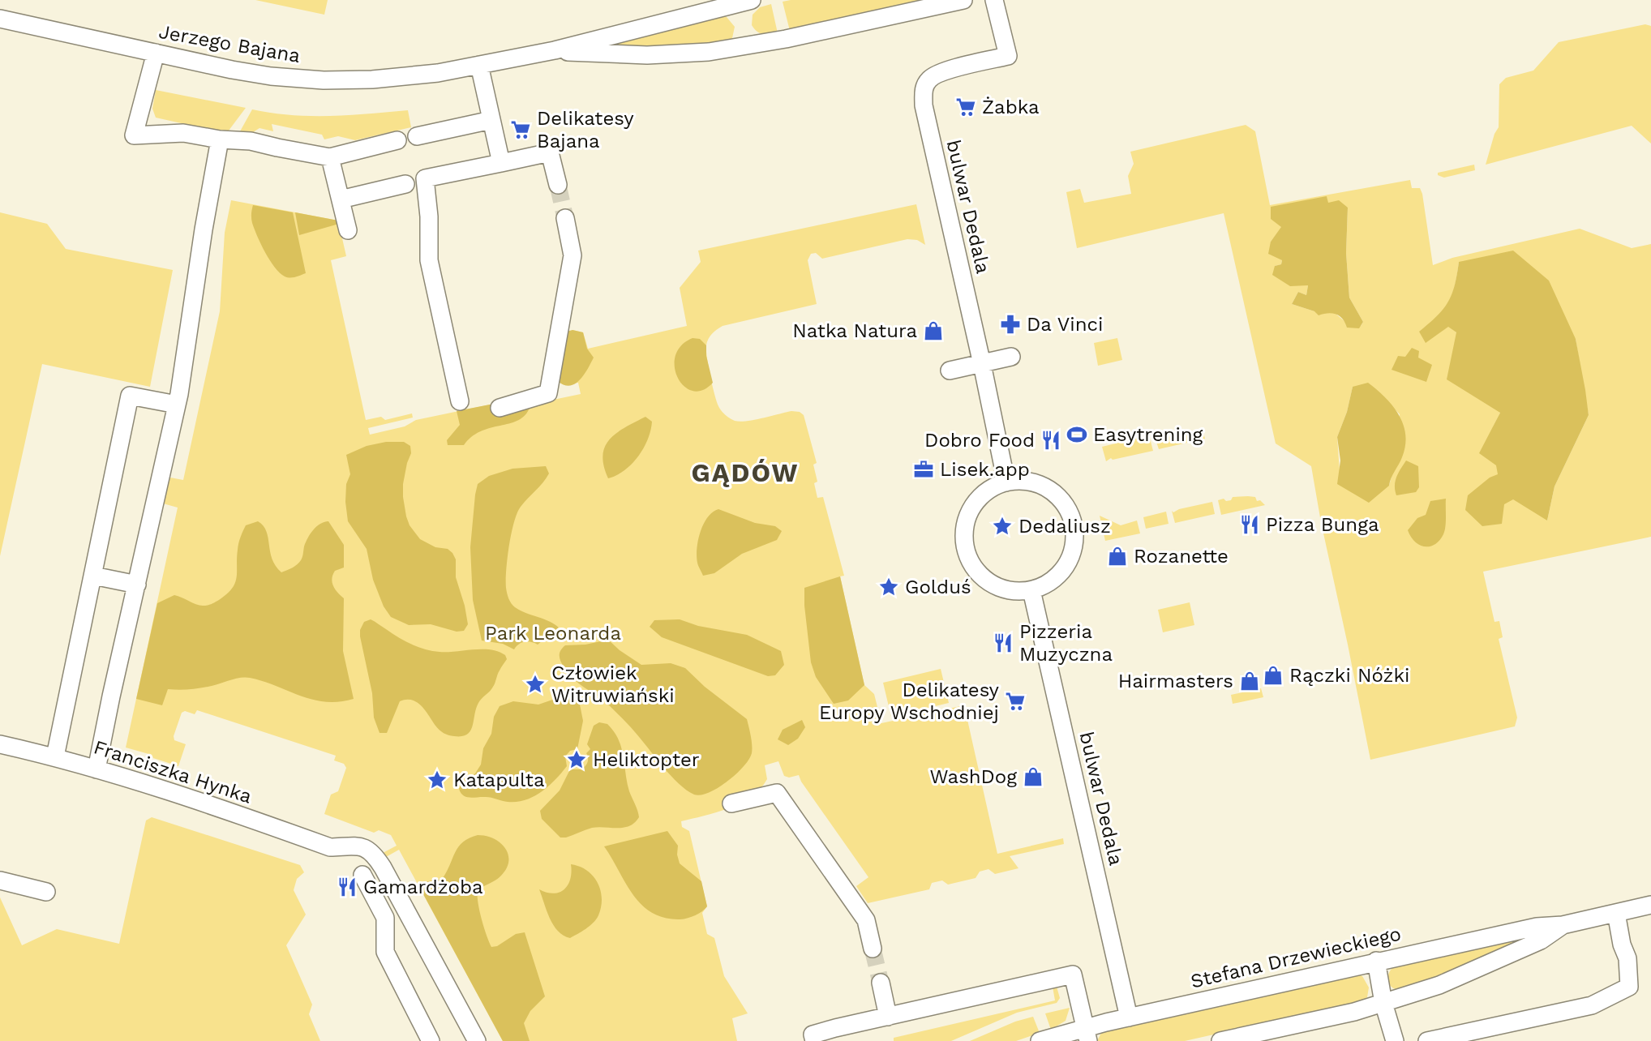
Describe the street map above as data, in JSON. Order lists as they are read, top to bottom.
{
  "streets": {
    "street": [
      "Jerzego Bajana",
      "bulwar Dedala",
      "Franciszka Hynka",
      "Stefana Drzewieckiego"
    ]
  },
  "crossings": [
    ["bulwar Dedala", "Stefana Drzewieckiego"]
  ],
  "districts": ["GĄDÓW"],
  "parks": ["Park Leonarda"],
  "places": {
    "supermarket": ["Żabka", "Delikatesy Bajana", "Delikatesy Europy Wschodniej"],
    "pharmacy": ["Da Vinci"],
    "shop": [
      "Natka Natura",
      "Rozanette",
      "Rączki Nóżki",
      "Hairmasters",
      "WashDog"
    ],
    "sports": ["Easytrening"],
    "restaurant": [
      "Dobro Food",
      "Pizza Bunga",
      "Pizzeria Muzyczna",
      "Gamardżoba"
    ],
    "office": ["Lisek.app"],
    "place": [
      "Dedaliusz",
      "Golduś",
      "Człowiek Witruwiański",
      "Heliktopter",
      "Katapulta"
    ]
  }
}
